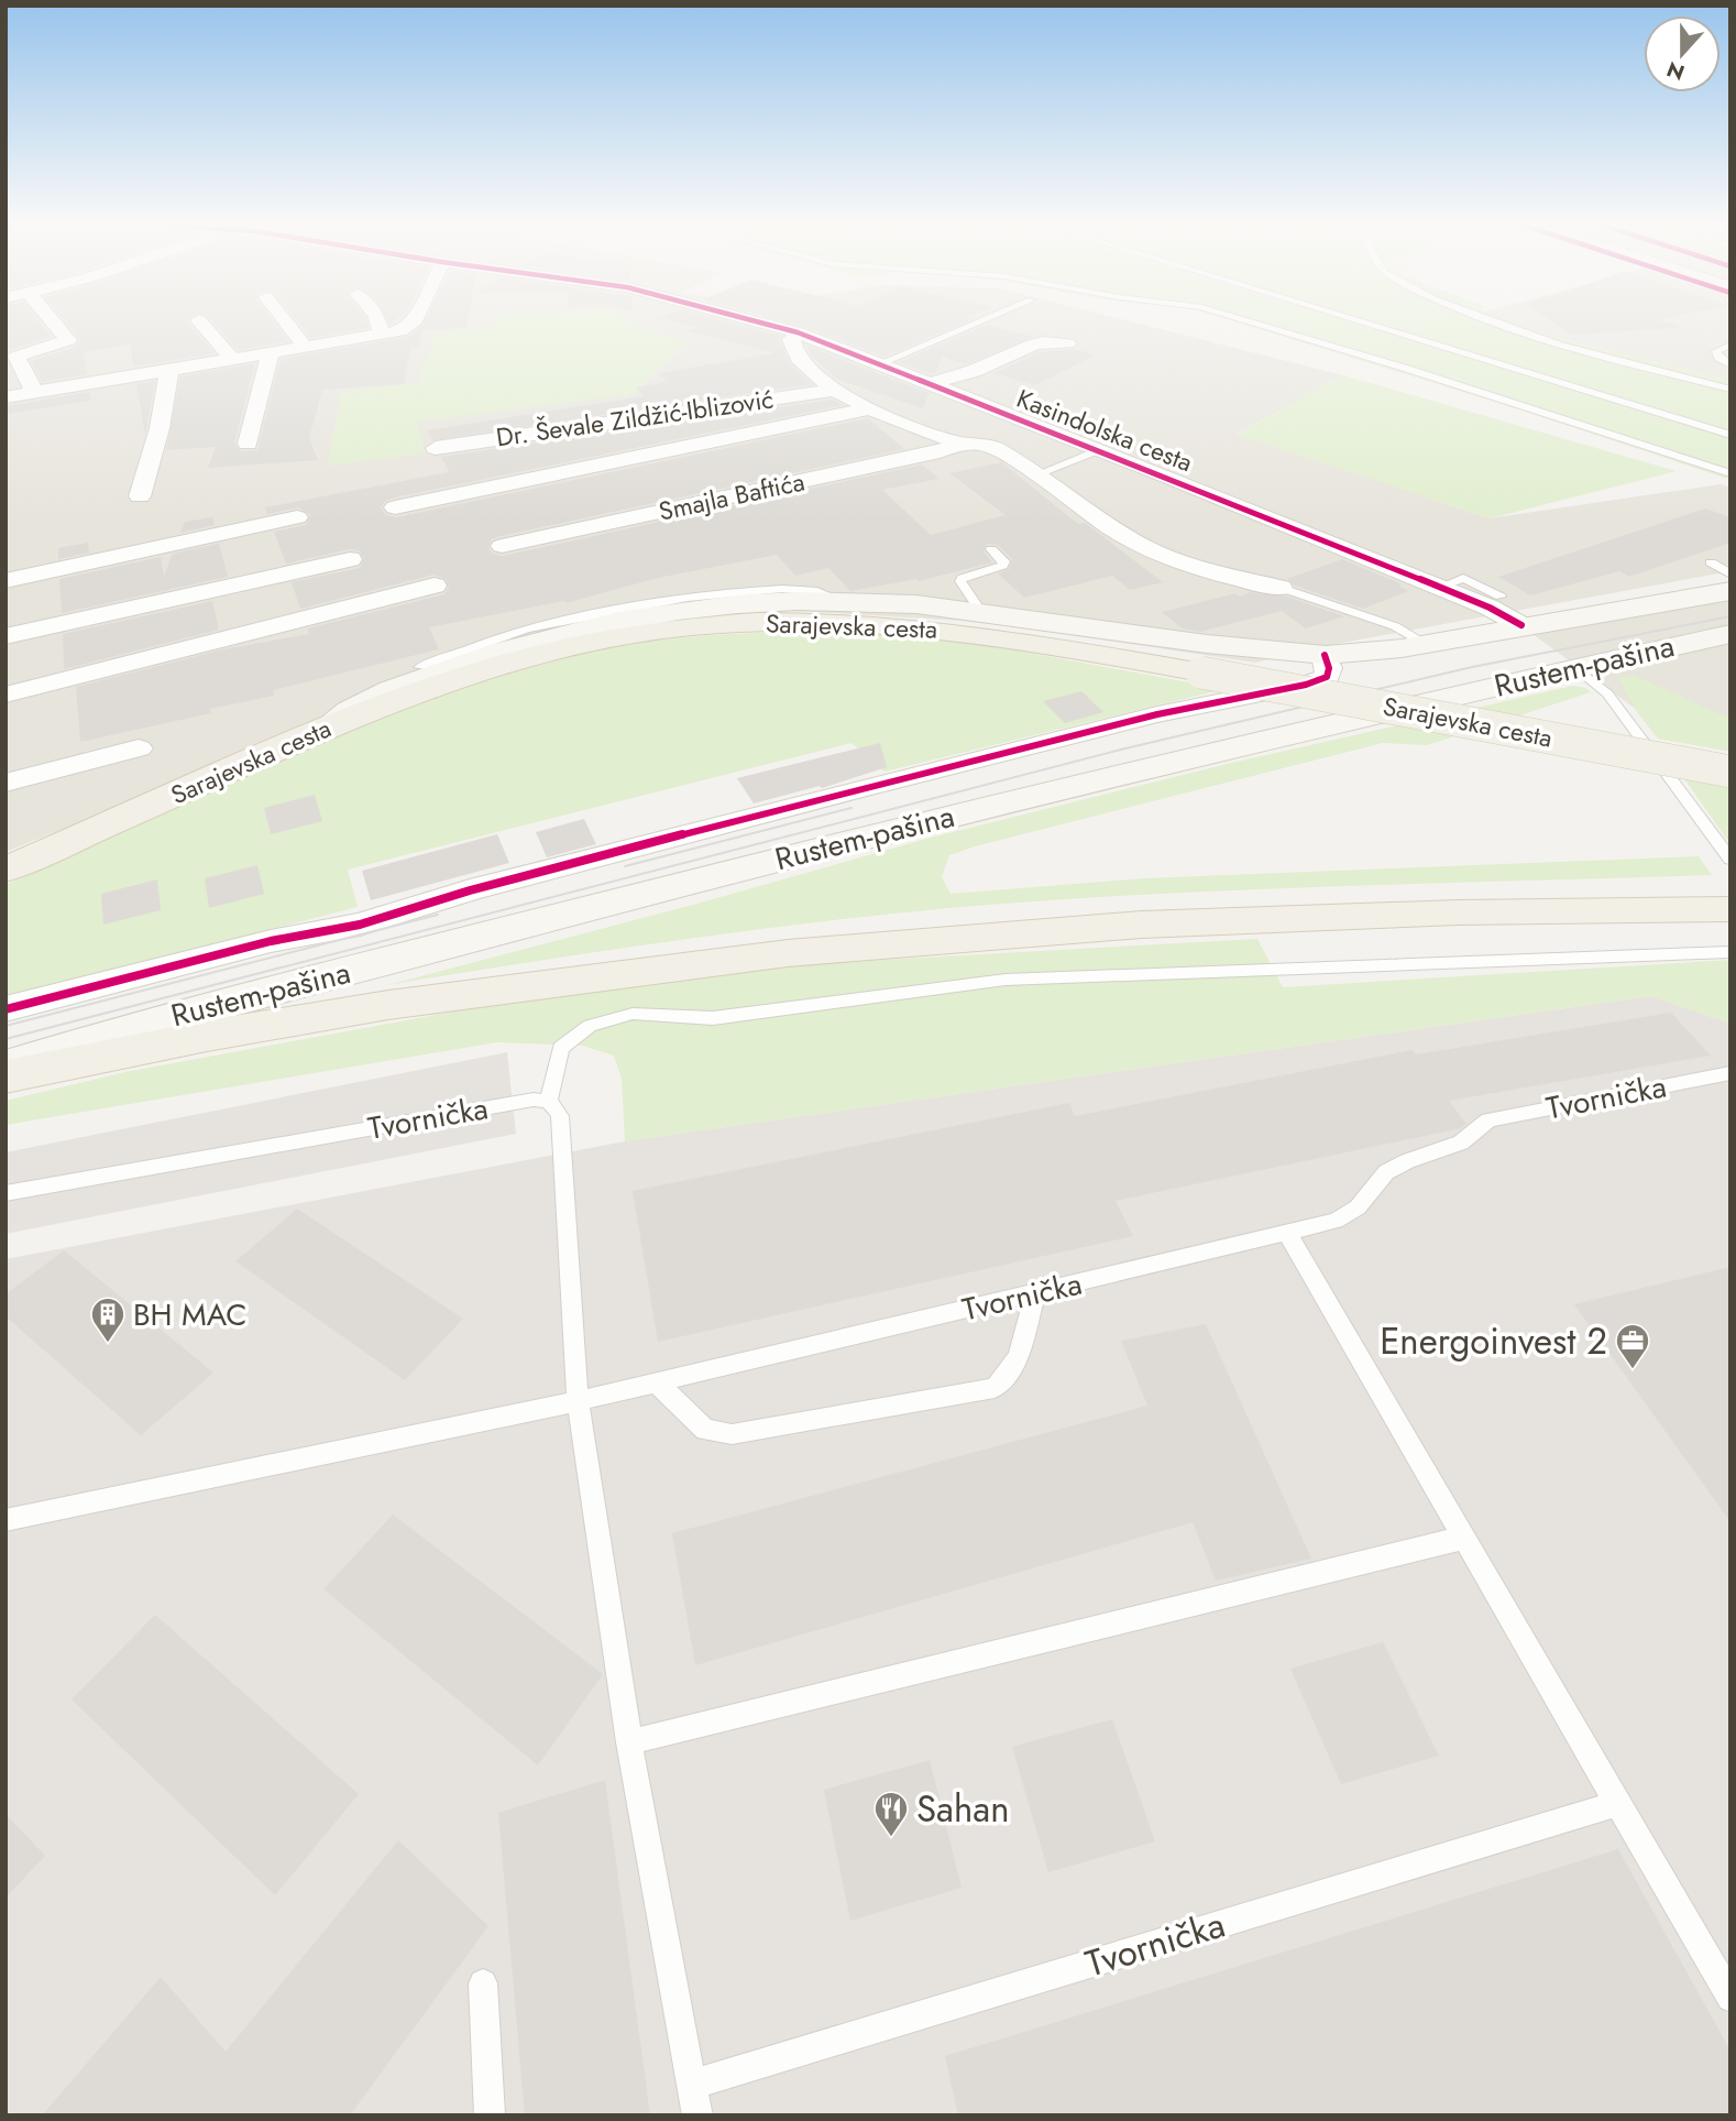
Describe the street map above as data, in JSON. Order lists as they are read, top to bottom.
{
  "streets": {
    "main road": ["Sarajevska cesta", "Rustem-pašina"],
    "street": ["Dr. Ševale Zildžić-Iblizović", "Kasindolska cesta", "Smajla Baftića"],
    "lane": ["Tvornička"]
  },
  "crossings": [
    ["Kasindolska cesta", "Rustem-pašina"],
    ["Sarajevska cesta", "Rustem-pašina"]
  ],
  "places": {
    "building": ["BH MAC"],
    "office": ["Energoinvest 2"],
    "restaurant": ["Sahan"]
  },
  "north": "bottom"
}
